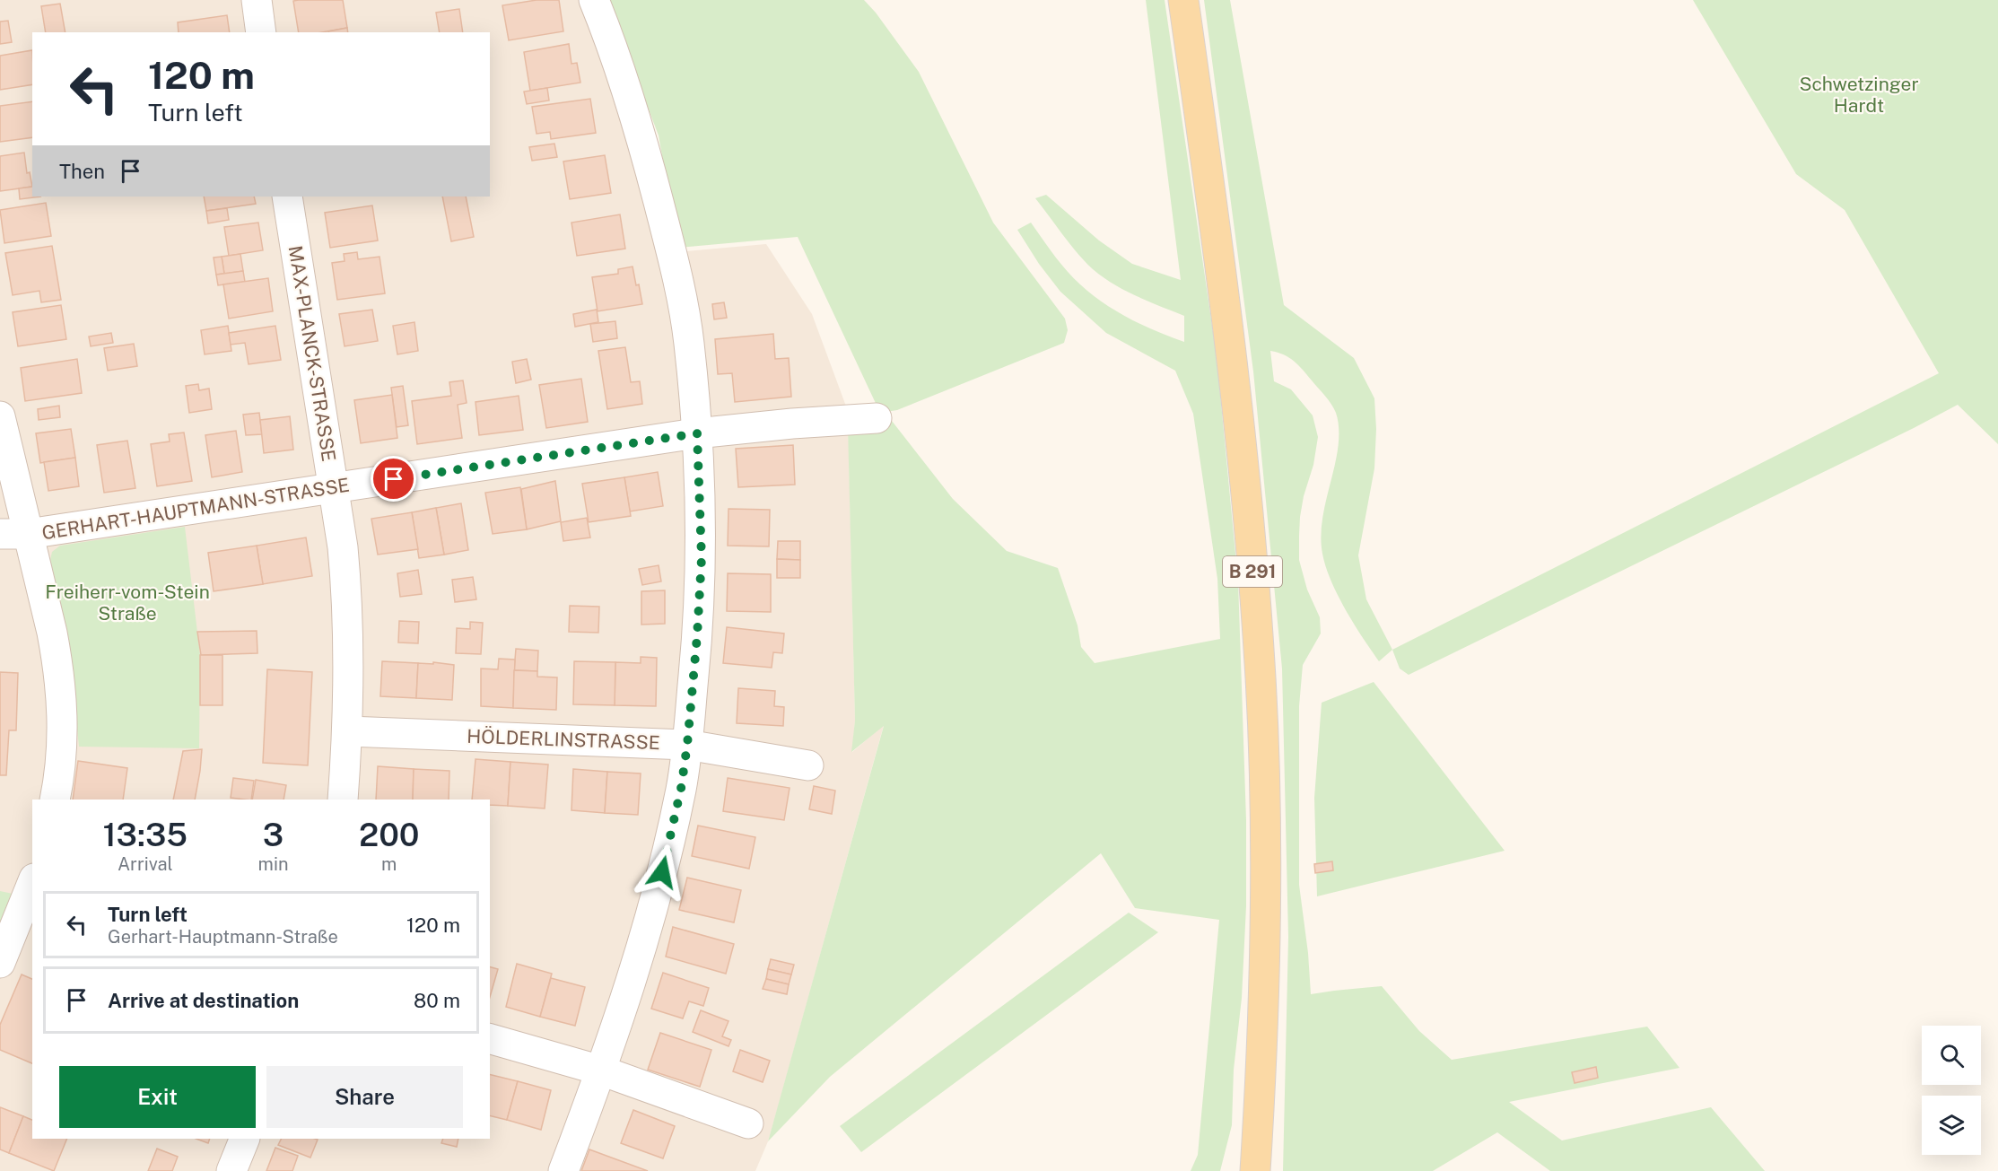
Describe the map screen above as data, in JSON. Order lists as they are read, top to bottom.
{
  "streets": {
    "main road": ["B 291"],
    "street": ["MAX-PLANCK-STRASSE", "GERHART-HAUPTMANN-STRASSE", "HÖLDERLINSTRASSE"]
  },
  "crossings": [
    ["MAX-PLANCK-STRASSE", "GERHART-HAUPTMANN-STRASSE"],
    ["MAX-PLANCK-STRASSE", "HÖLDERLINSTRASSE"]
  ],
  "parks": ["Schwetzinger Hardt", "Freiherr-vom-Stein Straße"],
  "page": {
    "turn": ["120 m", "Turn left"],
    "then": "Then",
    "eta": [
      "13:35",
      "Arrival",
      "3",
      "min",
      "200",
      "m"
    ],
    "list": [
      {
        "name": "Turn left",
        "note": "Gerhart-Hauptmann-Straße",
        "value": "120 m"
      },
      {
        "name": "Arrive at destination",
        "value": "80 m"
      }
    ],
    "buttons": ["Exit", "Share"]
  }
}
